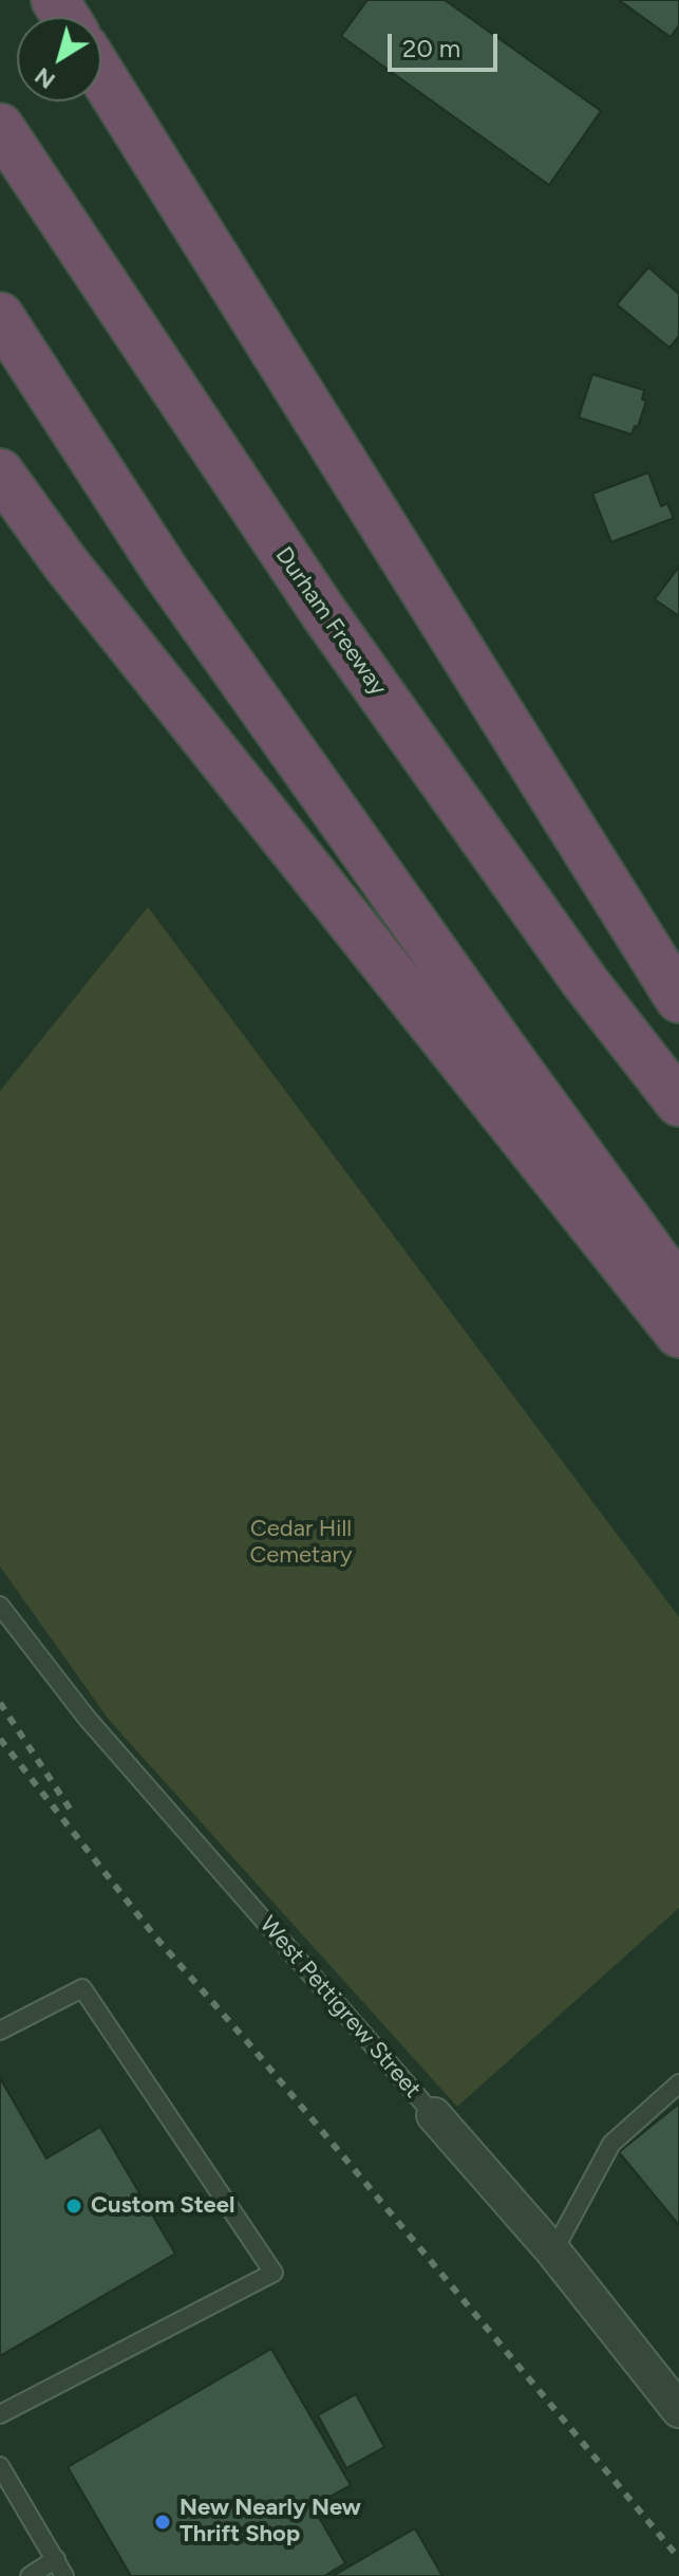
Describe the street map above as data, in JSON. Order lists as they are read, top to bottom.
{
  "streets": {
    "highway": ["Durham Freeway"],
    "street": ["West Pettigrew Street"]
  },
  "parks": ["Cedar Hill Cemetary"],
  "places": ["Custom Steel", "New Nearly New Thrift Shop"],
  "scale_bar": "20 m",
  "north": "bottom left"
}
